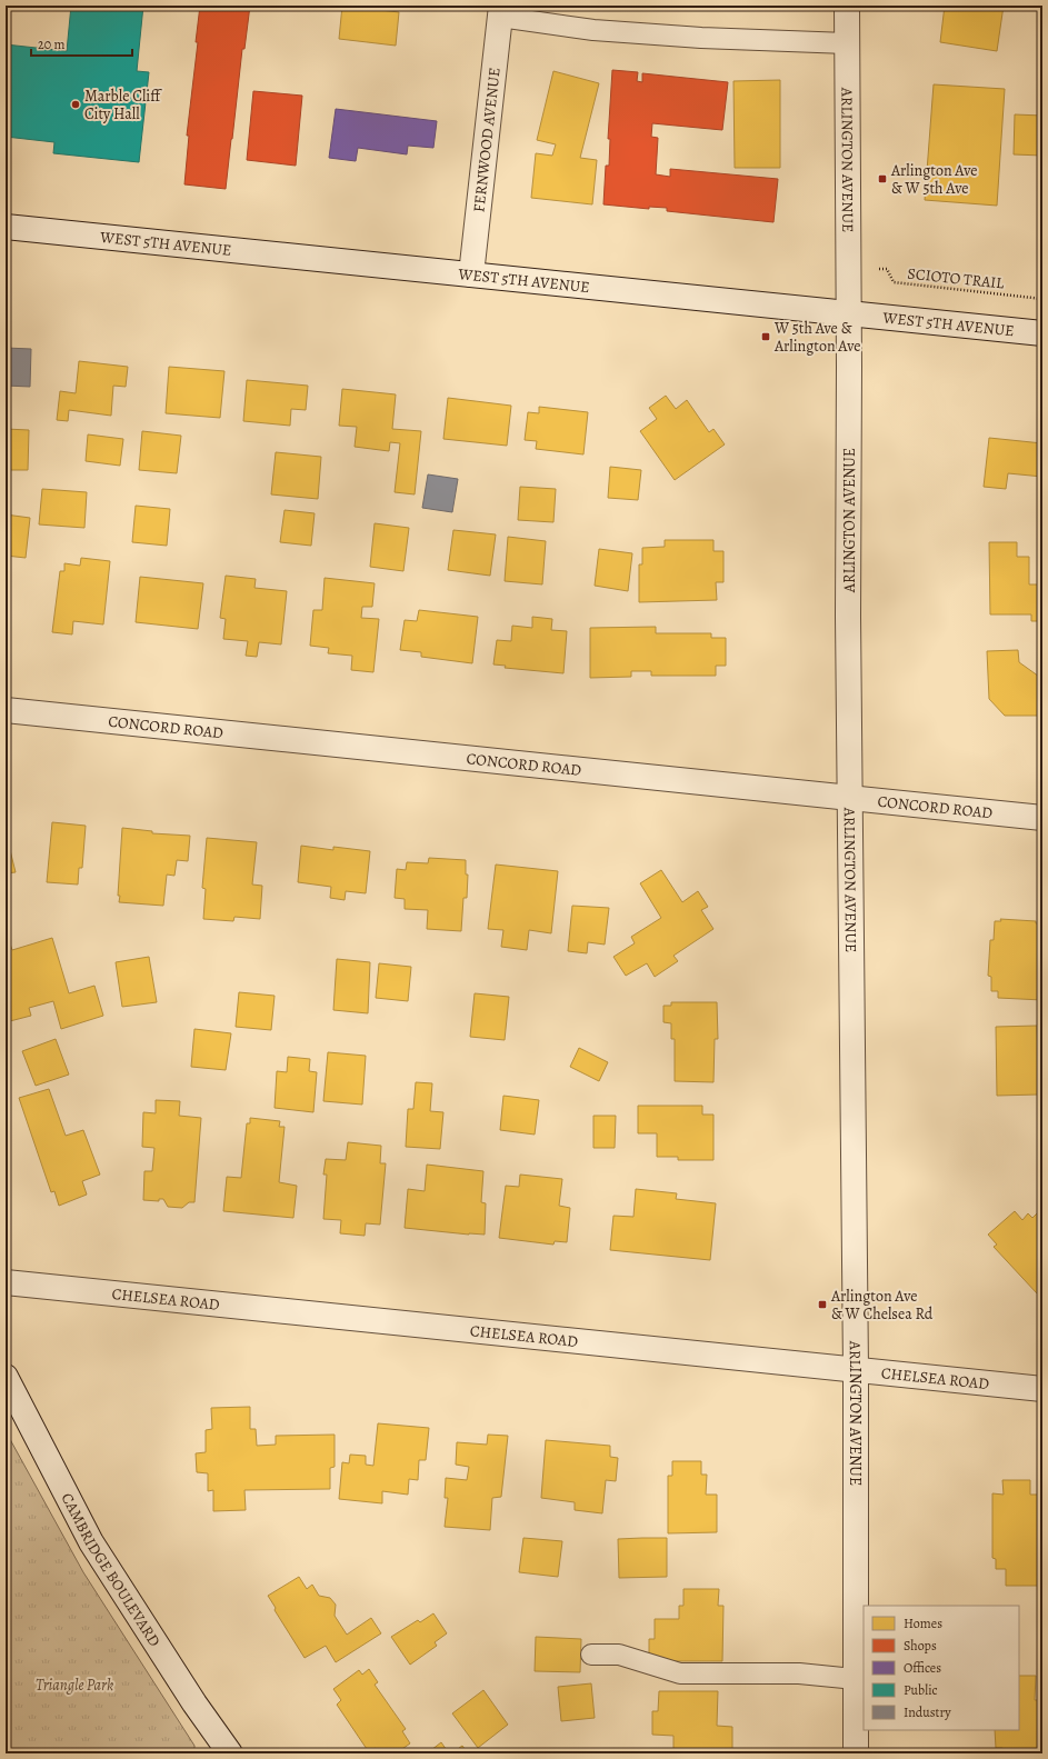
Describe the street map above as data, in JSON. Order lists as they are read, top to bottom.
{
  "streets": {
    "street": [
      "FERNWOOD AVENUE",
      "ARLINGTON AVENUE",
      "WEST 5TH AVENUE",
      "CONCORD ROAD",
      "CHELSEA ROAD",
      "CAMBRIDGE BOULEVARD"
    ],
    "path": ["SCIOTO TRAIL"]
  },
  "crossings": [
    ["FERNWOOD AVENUE", "WEST 5TH AVENUE"],
    ["ARLINGTON AVENUE", "WEST 5TH AVENUE"],
    ["ARLINGTON AVENUE", "SCIOTO TRAIL"],
    ["ARLINGTON AVENUE", "CONCORD ROAD"],
    ["ARLINGTON AVENUE", "CHELSEA ROAD"]
  ],
  "parks": ["Triangle Park"],
  "places": {
    "other": ["Marble Cliff City Hall"],
    "transit": ["Arlington Ave & W 5th Ave", "W 5th Ave & Arlington Ave", "Arlington Ave & W Chelsea Rd"]
  },
  "legend": [
    "Homes",
    "Shops",
    "Offices",
    "Public",
    "Industry"
  ],
  "scale_bar": "20 m"
}
